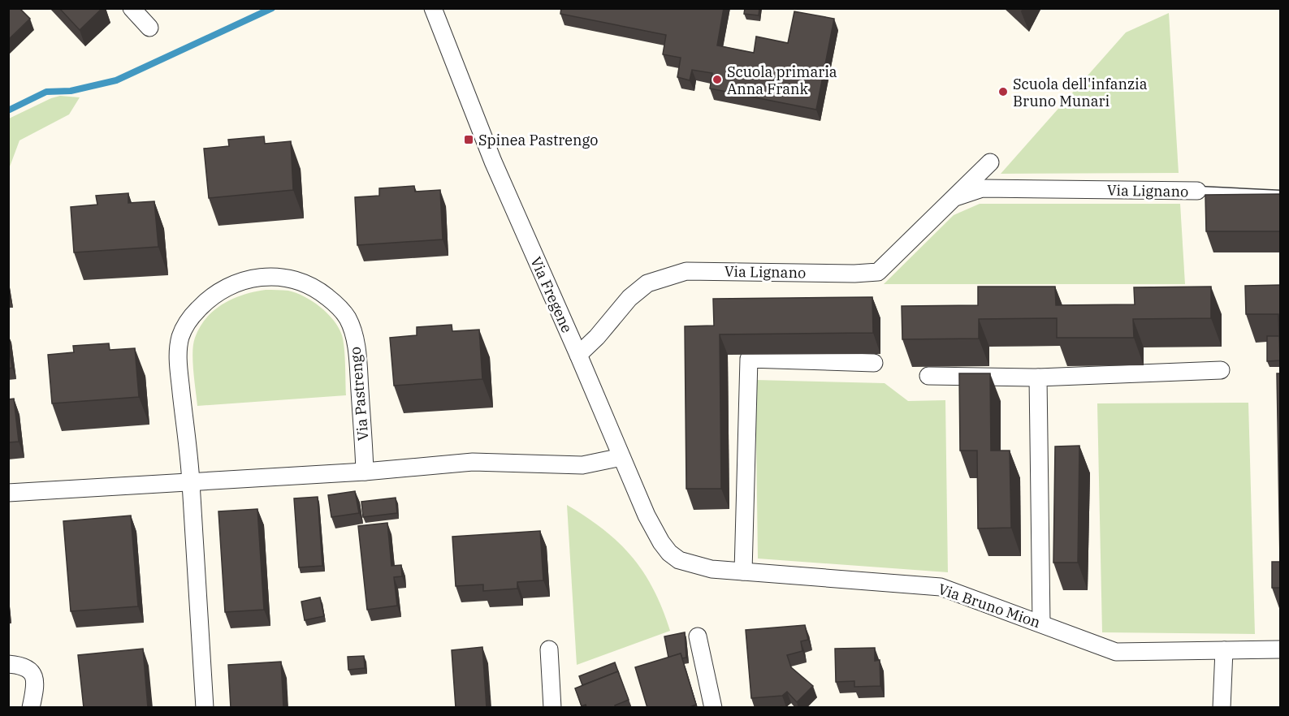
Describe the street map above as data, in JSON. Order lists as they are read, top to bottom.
{
  "streets": {
    "street": [
      "Via Lignano",
      "Via Fregene",
      "Via Pastrengo",
      "Via Bruno Mion"
    ]
  },
  "crossings": [
    ["Via Lignano", "Via Fregene"],
    ["Via Fregene", "Via Bruno Mion"]
  ],
  "places": {
    "other": ["Scuola primaria Anna Frank", "Scuola dell'infanzia Bruno Munari"],
    "transit": ["Spinea Pastrengo"]
  }
}
